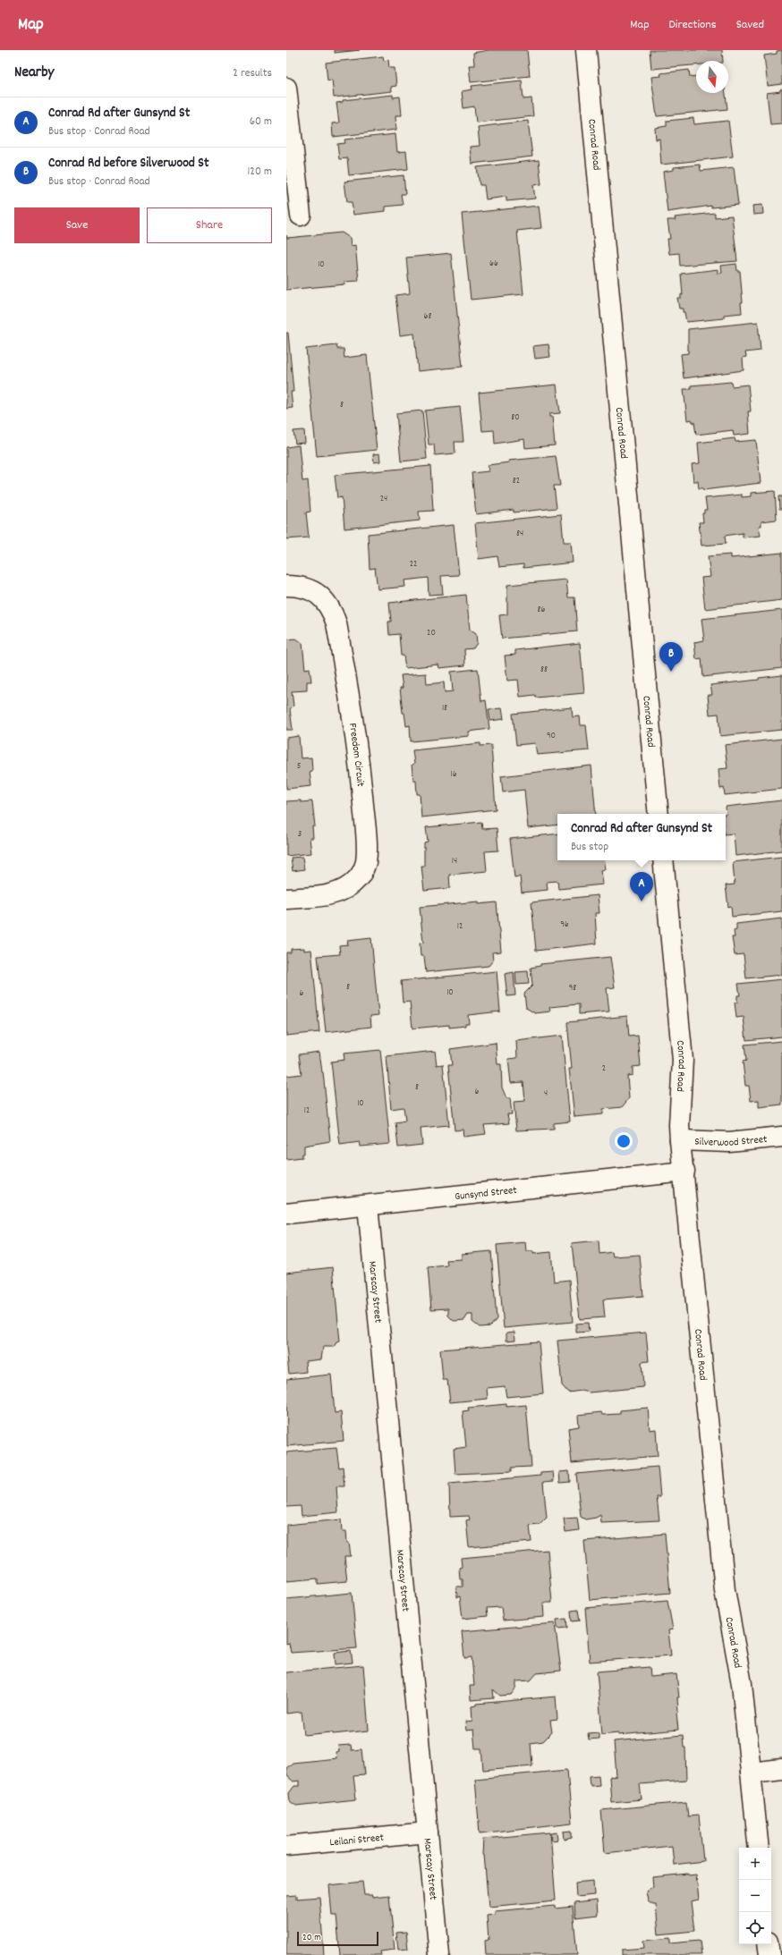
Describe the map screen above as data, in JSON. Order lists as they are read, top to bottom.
{
  "streets": {
    "street": [
      "Conrad Road",
      "Freedom Circuit",
      "Silverwood Street",
      "Gunsynd Street",
      "Marscay Street",
      "Leilani Street"
    ]
  },
  "crossings": [
    ["Conrad Road", "Silverwood Street"],
    ["Conrad Road", "Gunsynd Street"],
    ["Gunsynd Street", "Marscay Street"],
    ["Marscay Street", "Leilani Street"]
  ],
  "house_numbers": [
    "66",
    "10",
    "68",
    "8",
    "80",
    "82",
    "24",
    "84",
    "22",
    "86",
    "20",
    "88",
    "18",
    "90",
    "5",
    "16",
    "3",
    "14",
    "96",
    "12",
    "8",
    "98",
    "10",
    "6",
    "2",
    "8",
    "6",
    "4",
    "10",
    "12"
  ],
  "scale_bar": "20 m",
  "north": "bottom",
  "page": {
    "header": "Map",
    "nav": ["Map", "Directions", "Saved"],
    "heading": ["Nearby", "2 results"],
    "list": [
      {
        "mark": "A",
        "name": "Conrad Rd after Gunsynd St",
        "note": "Bus stop · Conrad Road",
        "value": "60 m"
      },
      {
        "mark": "B",
        "name": "Conrad Rd before Silverwood St",
        "note": "Bus stop · Conrad Road",
        "value": "120 m"
      }
    ],
    "buttons": ["Save", "Share"],
    "pins": ["B", "A"],
    "popup": ["Conrad Rd after Gunsynd St", "Bus stop"],
    "map_buttons": ["+", "−"],
    "scale": "20 m"
  }
}
